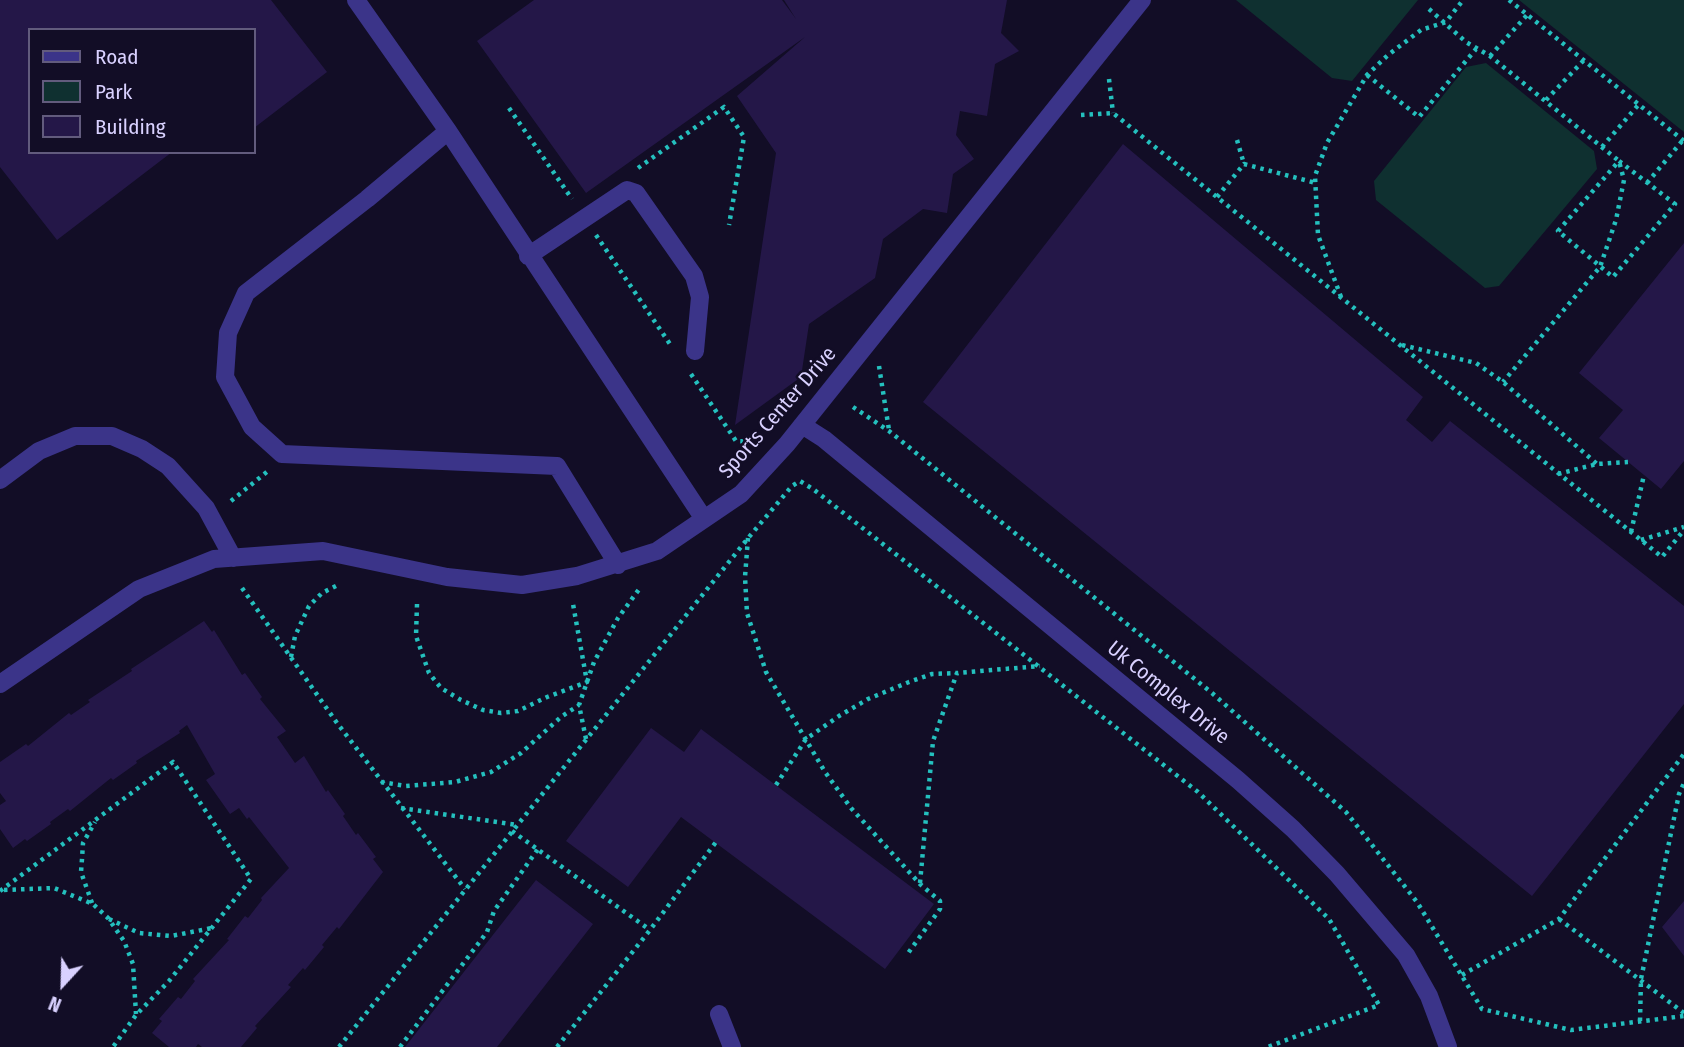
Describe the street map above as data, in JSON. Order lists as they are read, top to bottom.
{
  "streets": {
    "street": ["Sports Center Drive", "Uk Complex Drive"]
  },
  "crossings": [
    ["Sports Center Drive", "Uk Complex Drive"]
  ],
  "legend": ["Road", "Park", "Building"],
  "north": "bottom"
}
